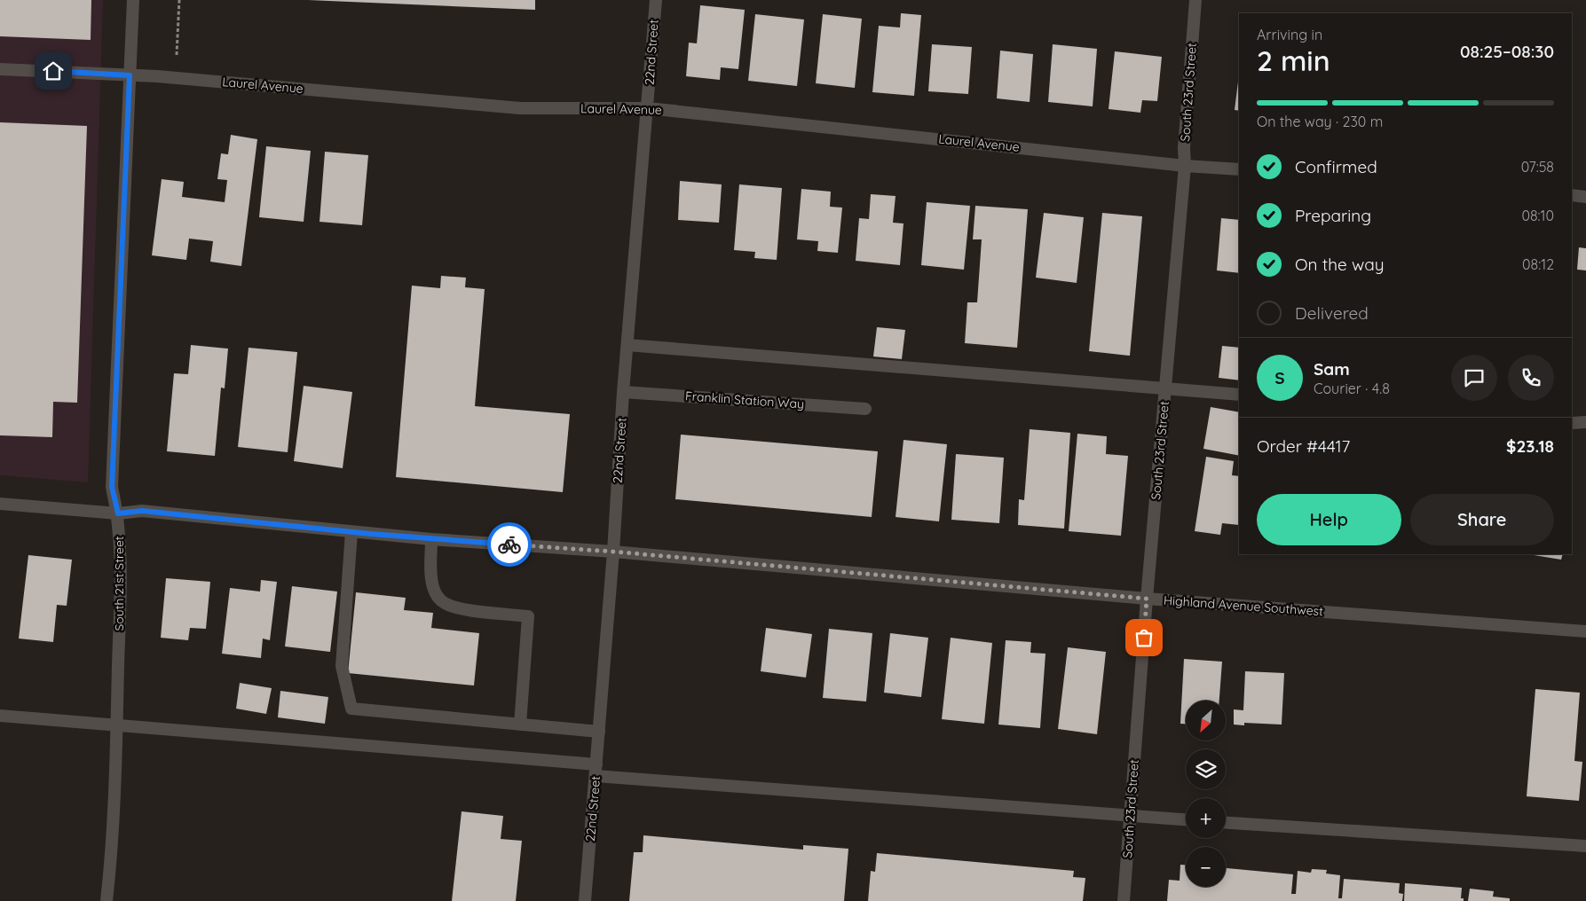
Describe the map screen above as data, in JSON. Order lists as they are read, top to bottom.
{
  "streets": {
    "street": [
      "22nd Street",
      "Laurel Avenue",
      "South 23rd Street",
      "Franklin Station Way",
      "South 21st Street",
      "Highland Avenue Southwest"
    ]
  },
  "crossings": [
    ["22nd Street", "Laurel Avenue"],
    ["22nd Street", "Franklin Station Way"],
    ["22nd Street", "Highland Avenue Southwest"],
    ["Laurel Avenue", "South 23rd Street"],
    ["Laurel Avenue", "South 21st Street"],
    ["South 23rd Street", "Highland Avenue Southwest"],
    ["South 21st Street", "Highland Avenue Southwest"]
  ],
  "north": "bottom left",
  "page": {
    "heading": ["2 min", "Arriving in", "08:25–08:30"],
    "panel": [
      "Sam",
      "Courier · 4.8",
      "Order #4417",
      "$23.18"
    ],
    "bar": "On the way · 230 m",
    "list": [
      ["Confirmed", "07:58"],
      ["Preparing", "08:10"],
      ["On the way", "08:12"],
      "Delivered"
    ],
    "round": "S",
    "buttons": ["Help", "Share"],
    "map_buttons": ["+", "−"]
  }
}
